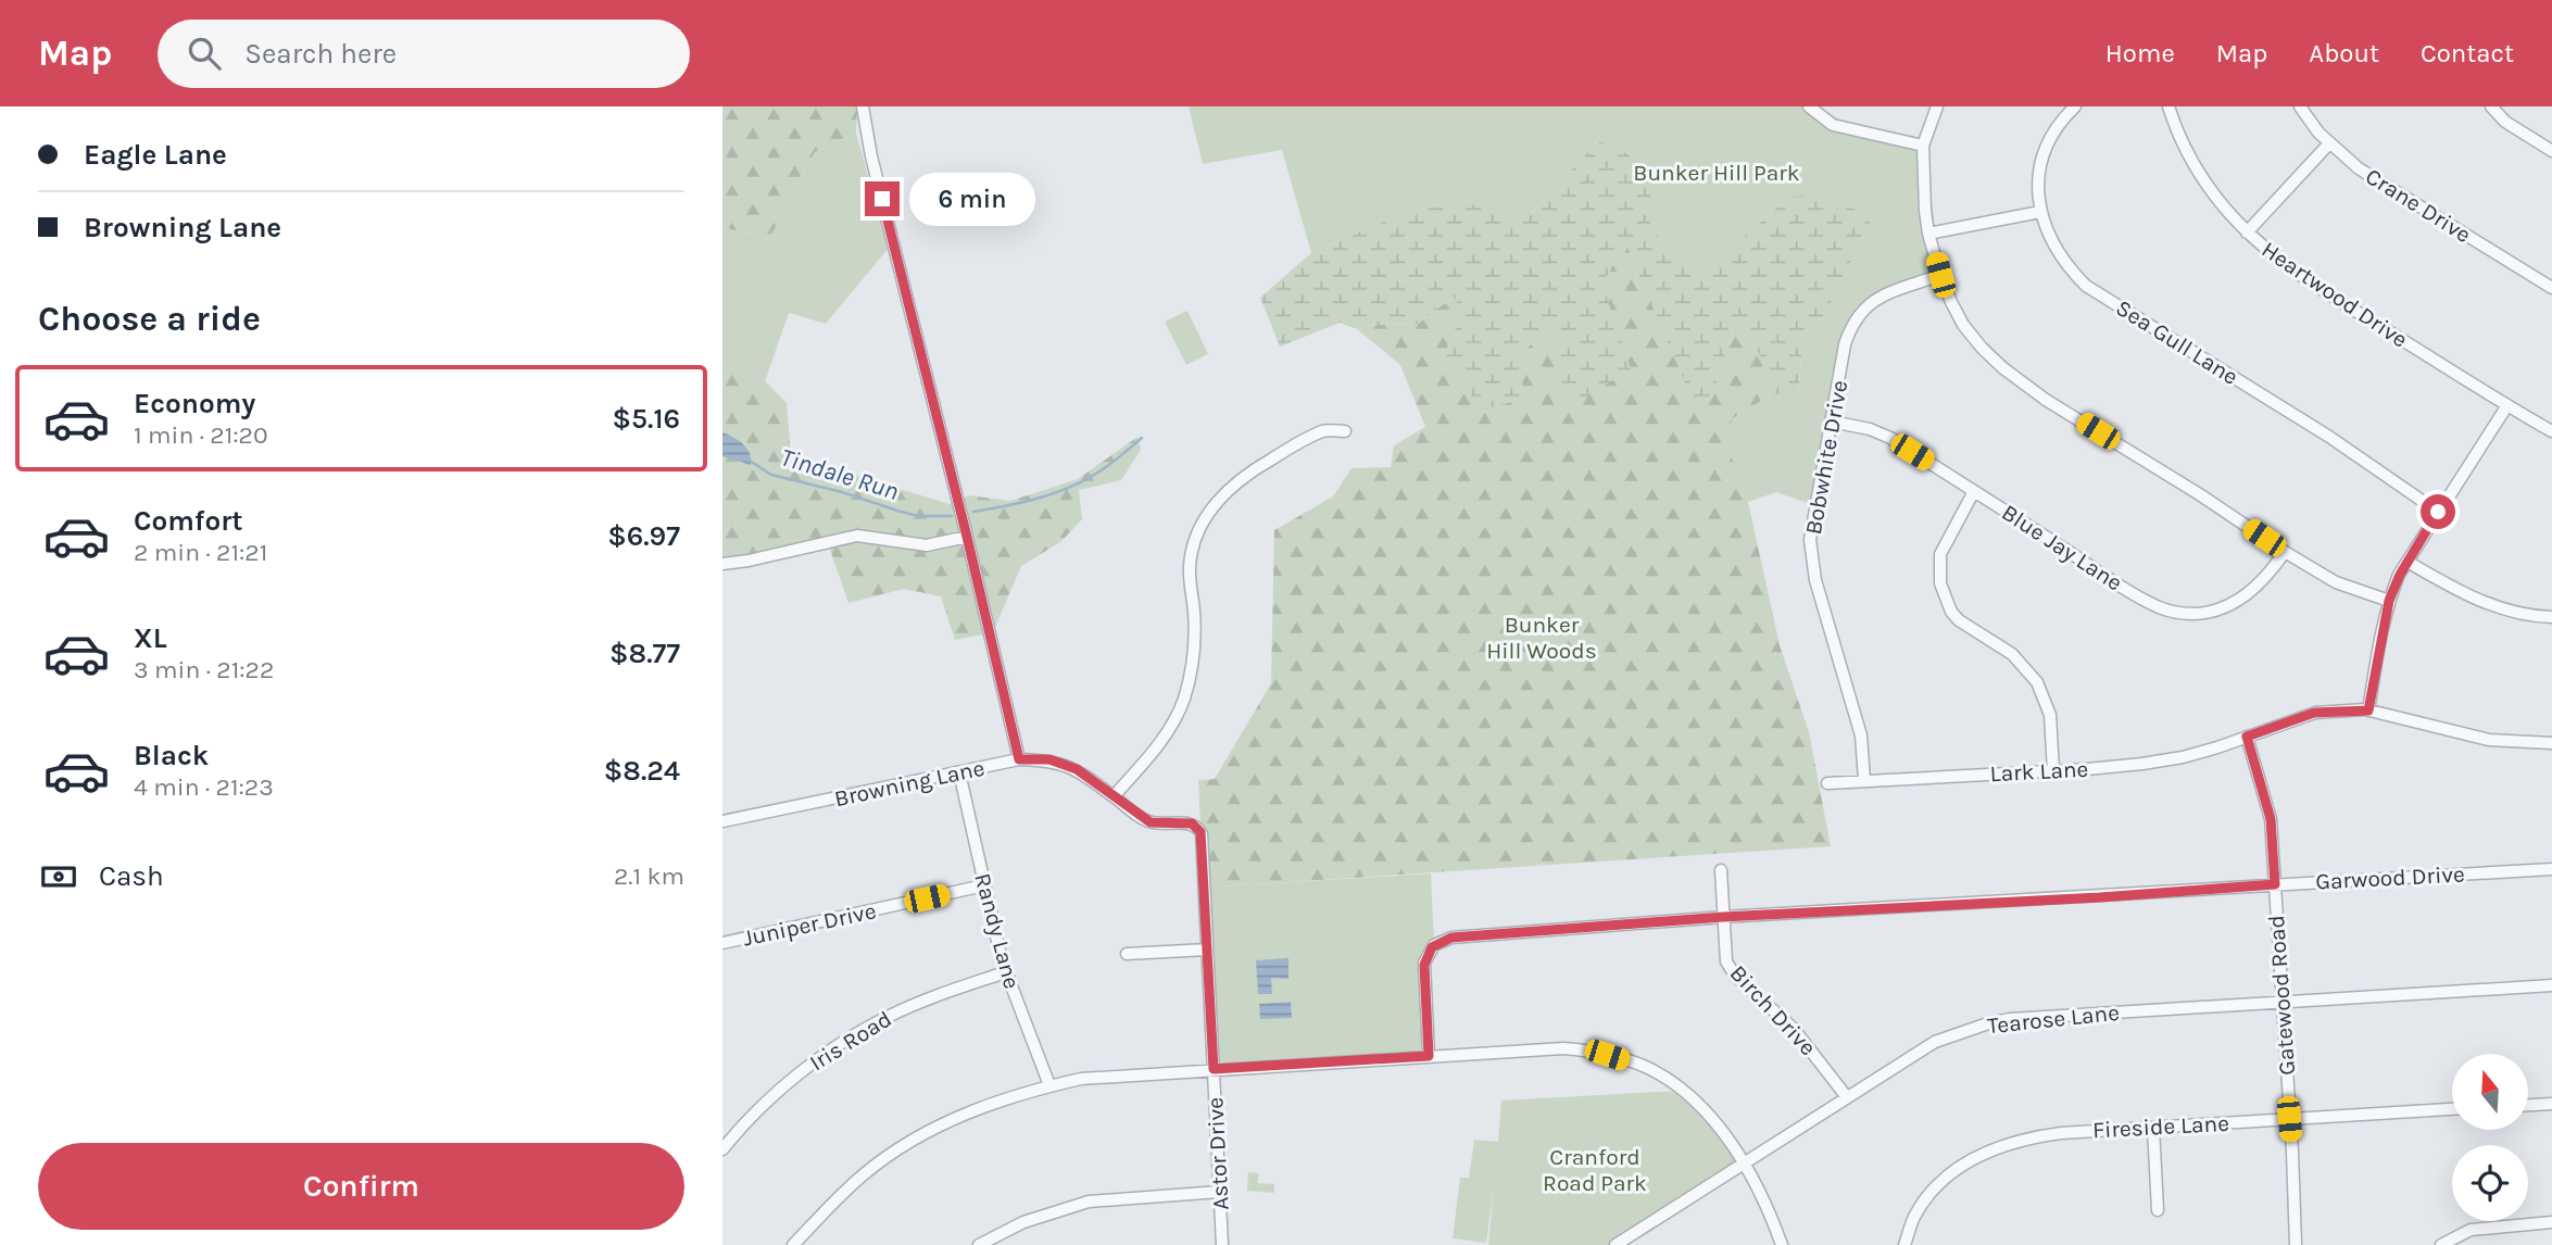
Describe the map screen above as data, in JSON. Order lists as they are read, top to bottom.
{
  "streets": {
    "street": [
      "Crane Drive",
      "Heartwood Drive",
      "Sea Gull Lane",
      "Bobwhite Drive",
      "Blue Jay Lane",
      "Lark Lane",
      "Browning Lane",
      "Garwood Drive",
      "Juniper Drive",
      "Randy Lane",
      "Gatewood Road",
      "Birch Drive",
      "Tearose Lane",
      "Iris Road",
      "Fireside Lane",
      "Astor Drive"
    ]
  },
  "crossings": [
    ["Bobwhite Drive", "Blue Jay Lane"],
    ["Bobwhite Drive", "Lark Lane"],
    ["Lark Lane", "Gatewood Road"],
    ["Browning Lane", "Randy Lane"],
    ["Browning Lane", "Astor Drive"],
    ["Garwood Drive", "Gatewood Road"],
    ["Garwood Drive", "Birch Drive"],
    ["Juniper Drive", "Randy Lane"],
    ["Randy Lane", "Iris Road"],
    ["Gatewood Road", "Tearose Lane"],
    ["Gatewood Road", "Fireside Lane"],
    ["Birch Drive", "Tearose Lane"]
  ],
  "water": ["Tindale Run"],
  "parks": ["Bunker Hill Park", "Bunker Hill Woods", "Cranford Road Park"],
  "north": "top",
  "page": {
    "header": "Map",
    "search": "Search here",
    "nav": [
      "Home",
      "Map",
      "About",
      "Contact"
    ],
    "banner": ["Eagle Lane", "Browning Lane"],
    "bubble": "6 min",
    "heading": "Choose a ride",
    "list": [
      {
        "name": "Economy",
        "note": "1 min · 21:20",
        "value": "$5.16"
      },
      {
        "name": "Comfort",
        "note": "2 min · 21:21",
        "value": "$6.97"
      },
      {
        "name": "XL",
        "note": "3 min · 21:22",
        "value": "$8.77"
      },
      {
        "name": "Black",
        "note": "4 min · 21:23",
        "value": "$8.24"
      }
    ],
    "pay": ["Cash", "2.1 km"],
    "buttons": "Confirm"
  }
}
